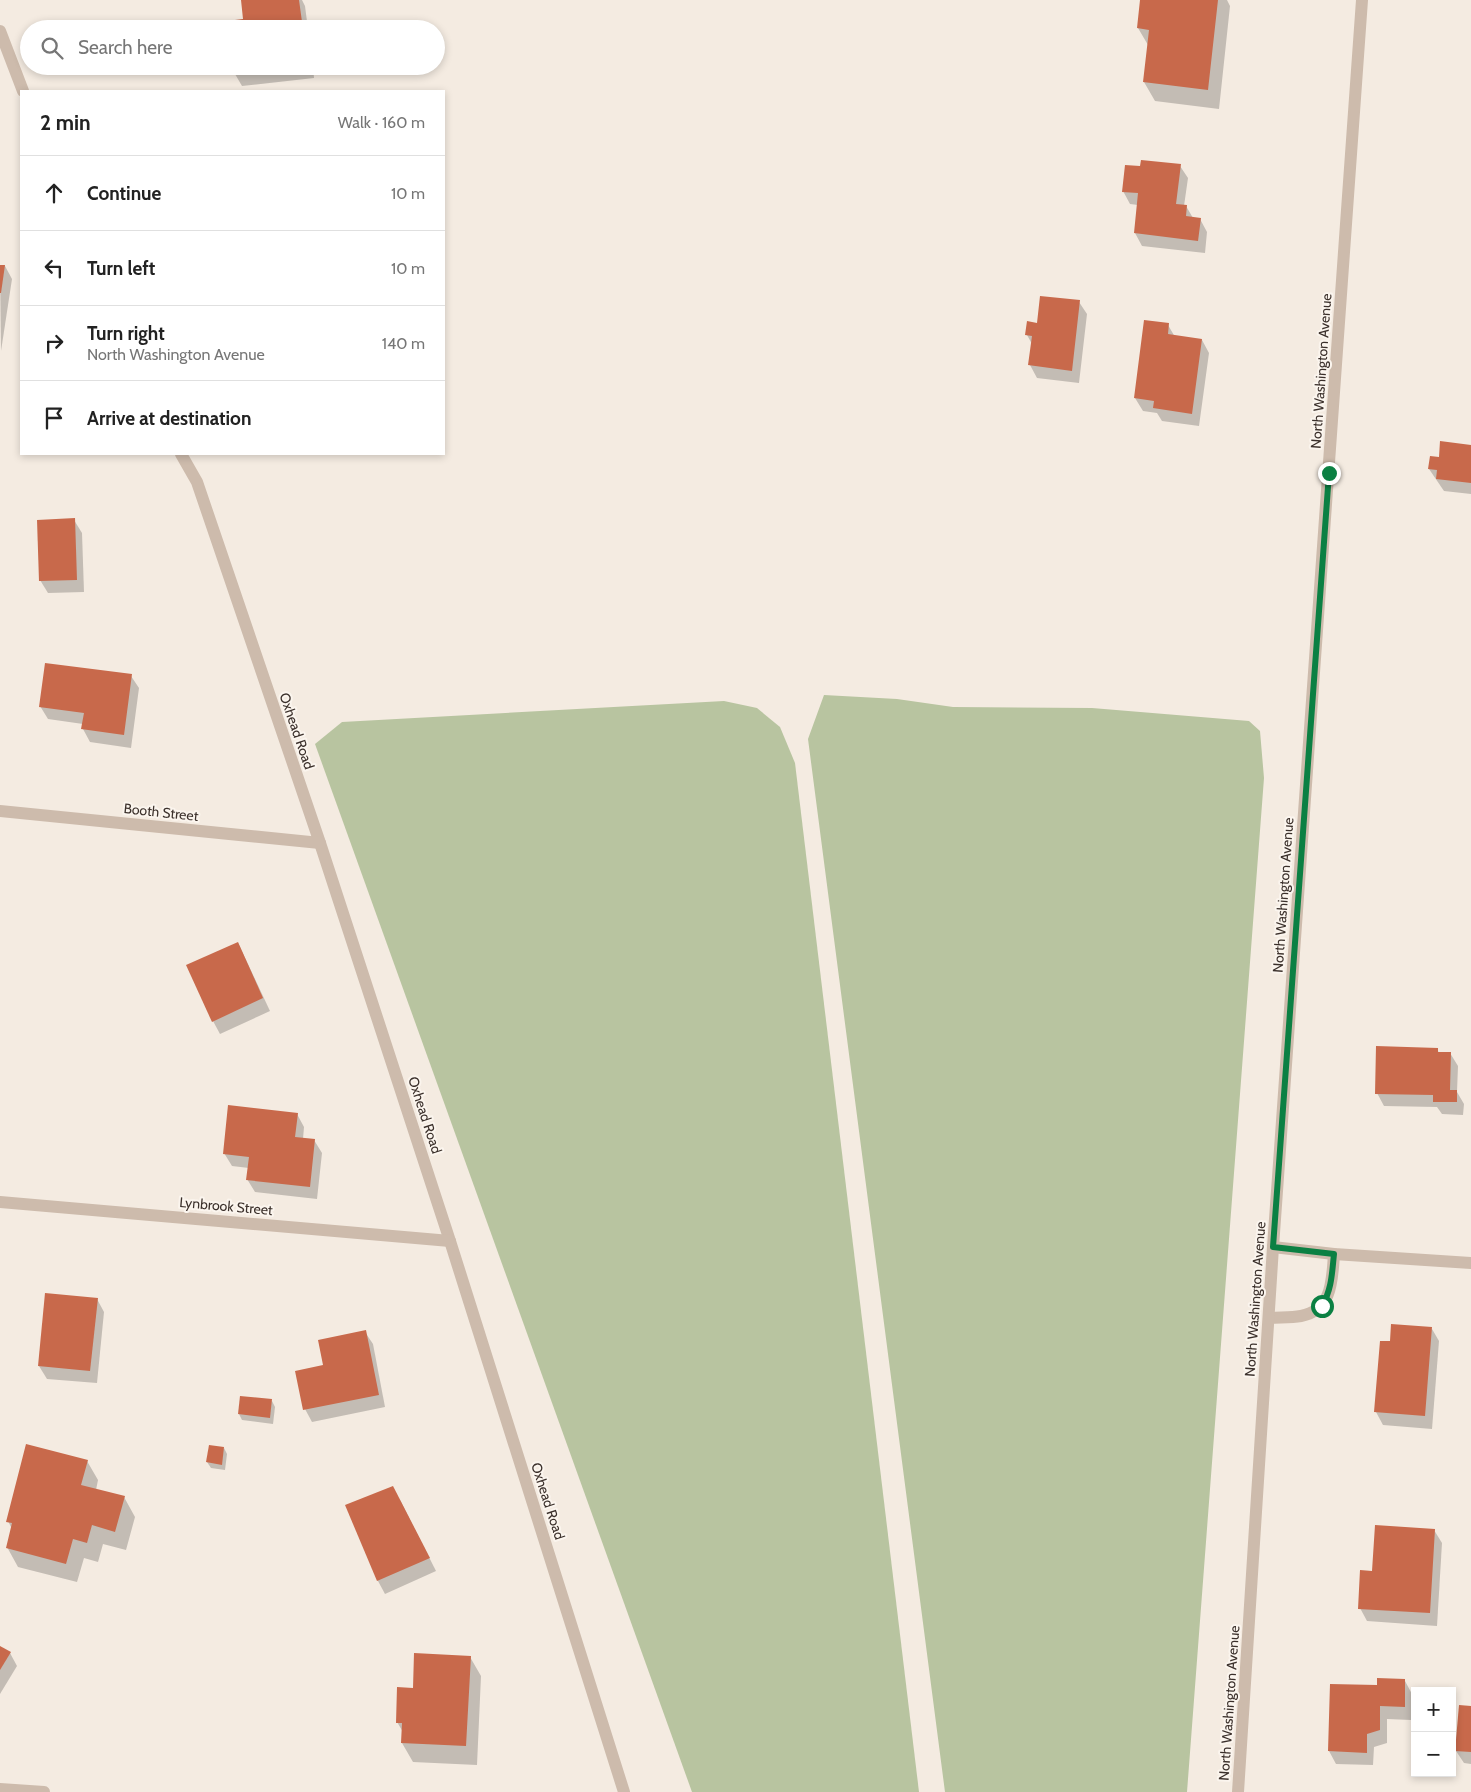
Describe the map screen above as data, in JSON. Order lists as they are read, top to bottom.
{
  "streets": {
    "street": [
      "North Washington Avenue",
      "Oxhead Road",
      "Booth Street",
      "Lynbrook Street"
    ]
  },
  "crossings": [
    ["Oxhead Road", "Booth Street"],
    ["Oxhead Road", "Lynbrook Street"]
  ],
  "page": {
    "search": "Search here",
    "heading": ["2 min", "Walk · 160 m"],
    "list": [
      ["Continue", "10 m"],
      ["Turn left", "10 m"],
      ["Turn right", "North Washington Avenue", "140 m"],
      "Arrive at destination"
    ],
    "map_buttons": ["+", "−"]
  }
}
